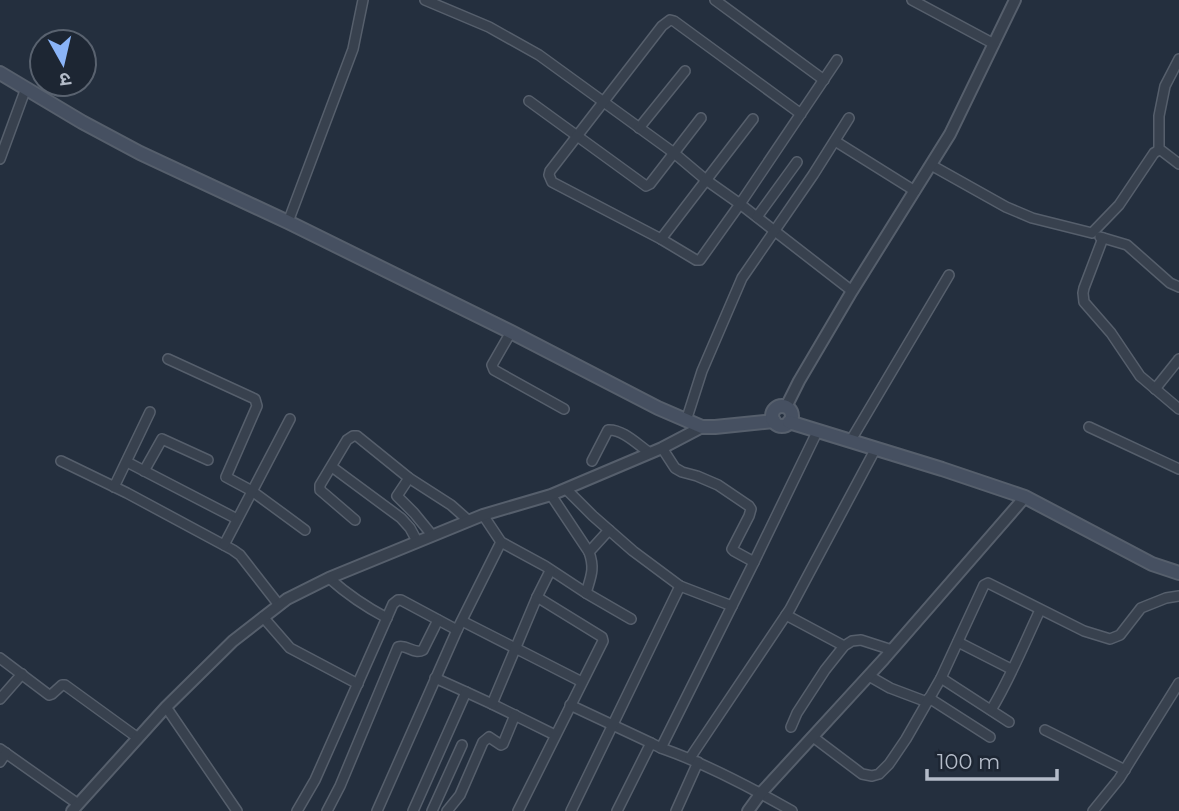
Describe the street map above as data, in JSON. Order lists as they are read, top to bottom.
{
  "scale_bar": "100 m",
  "north": "bottom"
}
